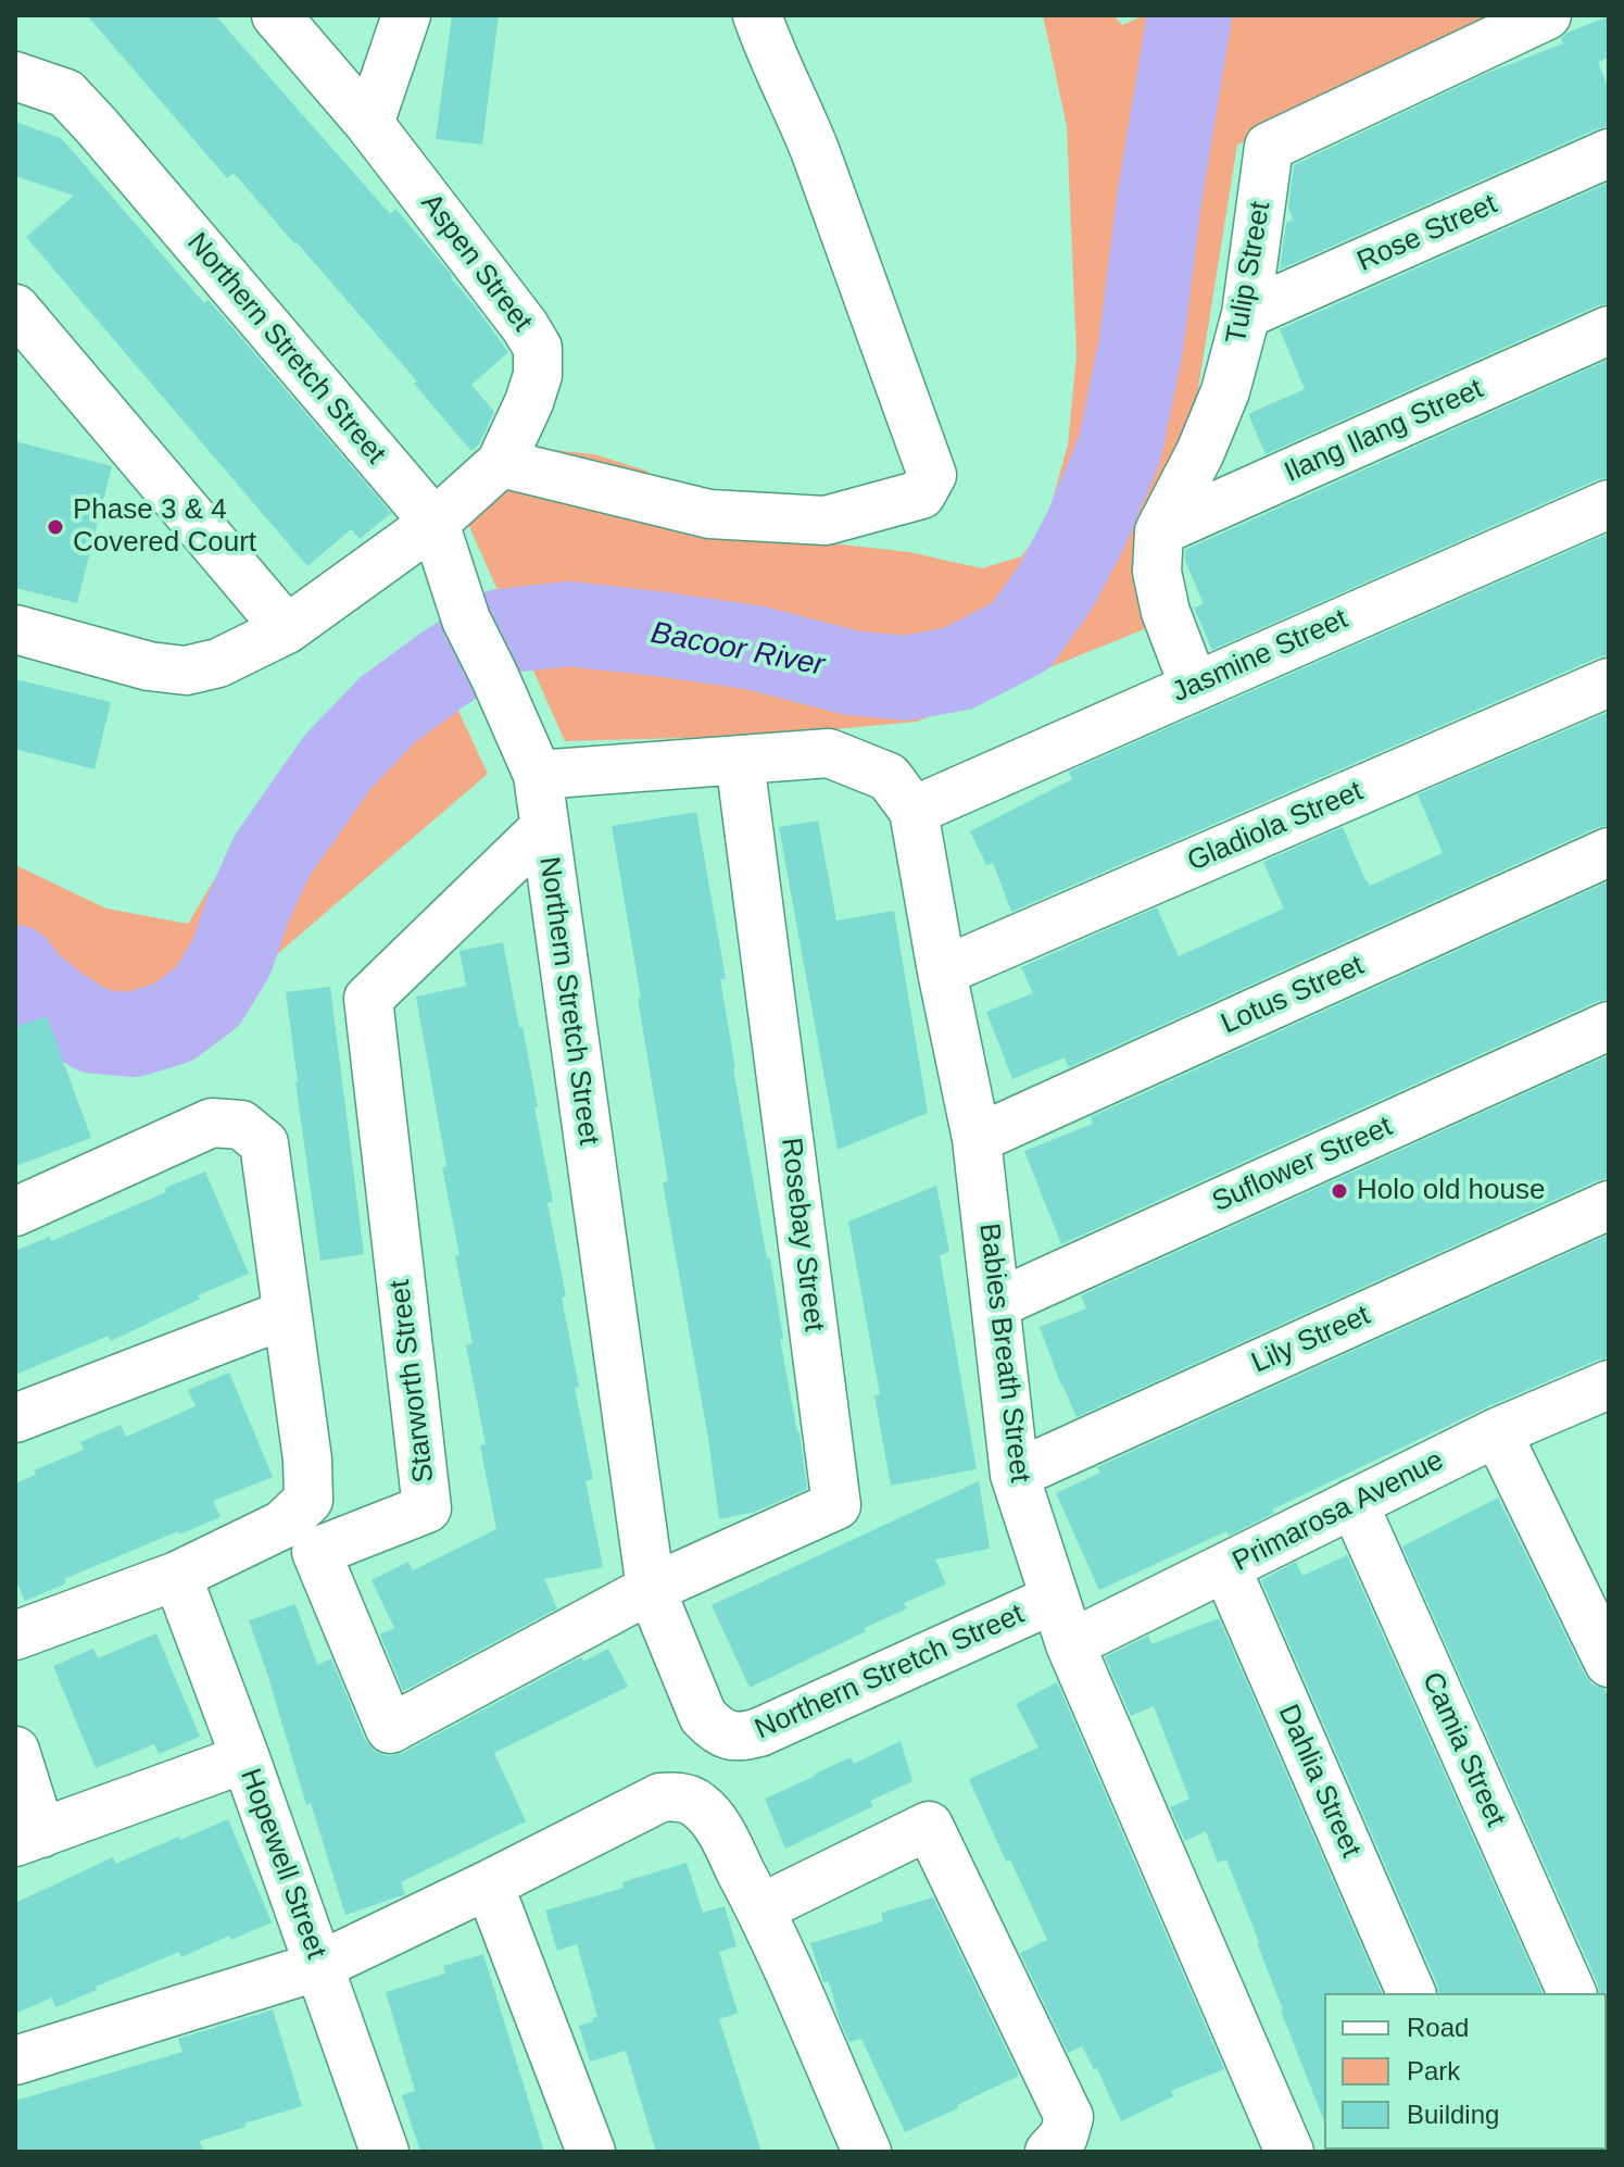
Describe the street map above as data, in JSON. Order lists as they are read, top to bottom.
{
  "streets": {
    "street": [
      "Rose Street",
      "Aspen Street",
      "Tulip Street",
      "Northern Stretch Street",
      "Ilang Ilang Street",
      "Jasmine Street",
      "Gladiola Street",
      "Lotus Street",
      "Suflower Street",
      "Rosebay Street",
      "Lily Street",
      "Babies Breath Street",
      "Starworth Street",
      "Primarosa Avenue",
      "Camia Street",
      "Dahlia Street",
      "Hopewell Street"
    ]
  },
  "crossings": [
    ["Rose Street", "Tulip Street"],
    ["Aspen Street", "Northern Stretch Street"],
    ["Tulip Street", "Ilang Ilang Street"],
    ["Tulip Street", "Jasmine Street"],
    ["Northern Stretch Street", "Rosebay Street"],
    ["Northern Stretch Street", "Babies Breath Street"],
    ["Northern Stretch Street", "Starworth Street"],
    ["Jasmine Street", "Babies Breath Street"],
    ["Gladiola Street", "Babies Breath Street"],
    ["Lotus Street", "Babies Breath Street"],
    ["Suflower Street", "Babies Breath Street"],
    ["Rosebay Street", "Starworth Street"],
    ["Lily Street", "Babies Breath Street"],
    ["Babies Breath Street", "Primarosa Avenue"],
    ["Primarosa Avenue", "Camia Street"],
    ["Primarosa Avenue", "Dahlia Street"]
  ],
  "water": ["Bacoor River"],
  "places": ["Phase 3 & 4 Covered Court", "Holo old house"],
  "legend": ["Road", "Park", "Building"]
}
